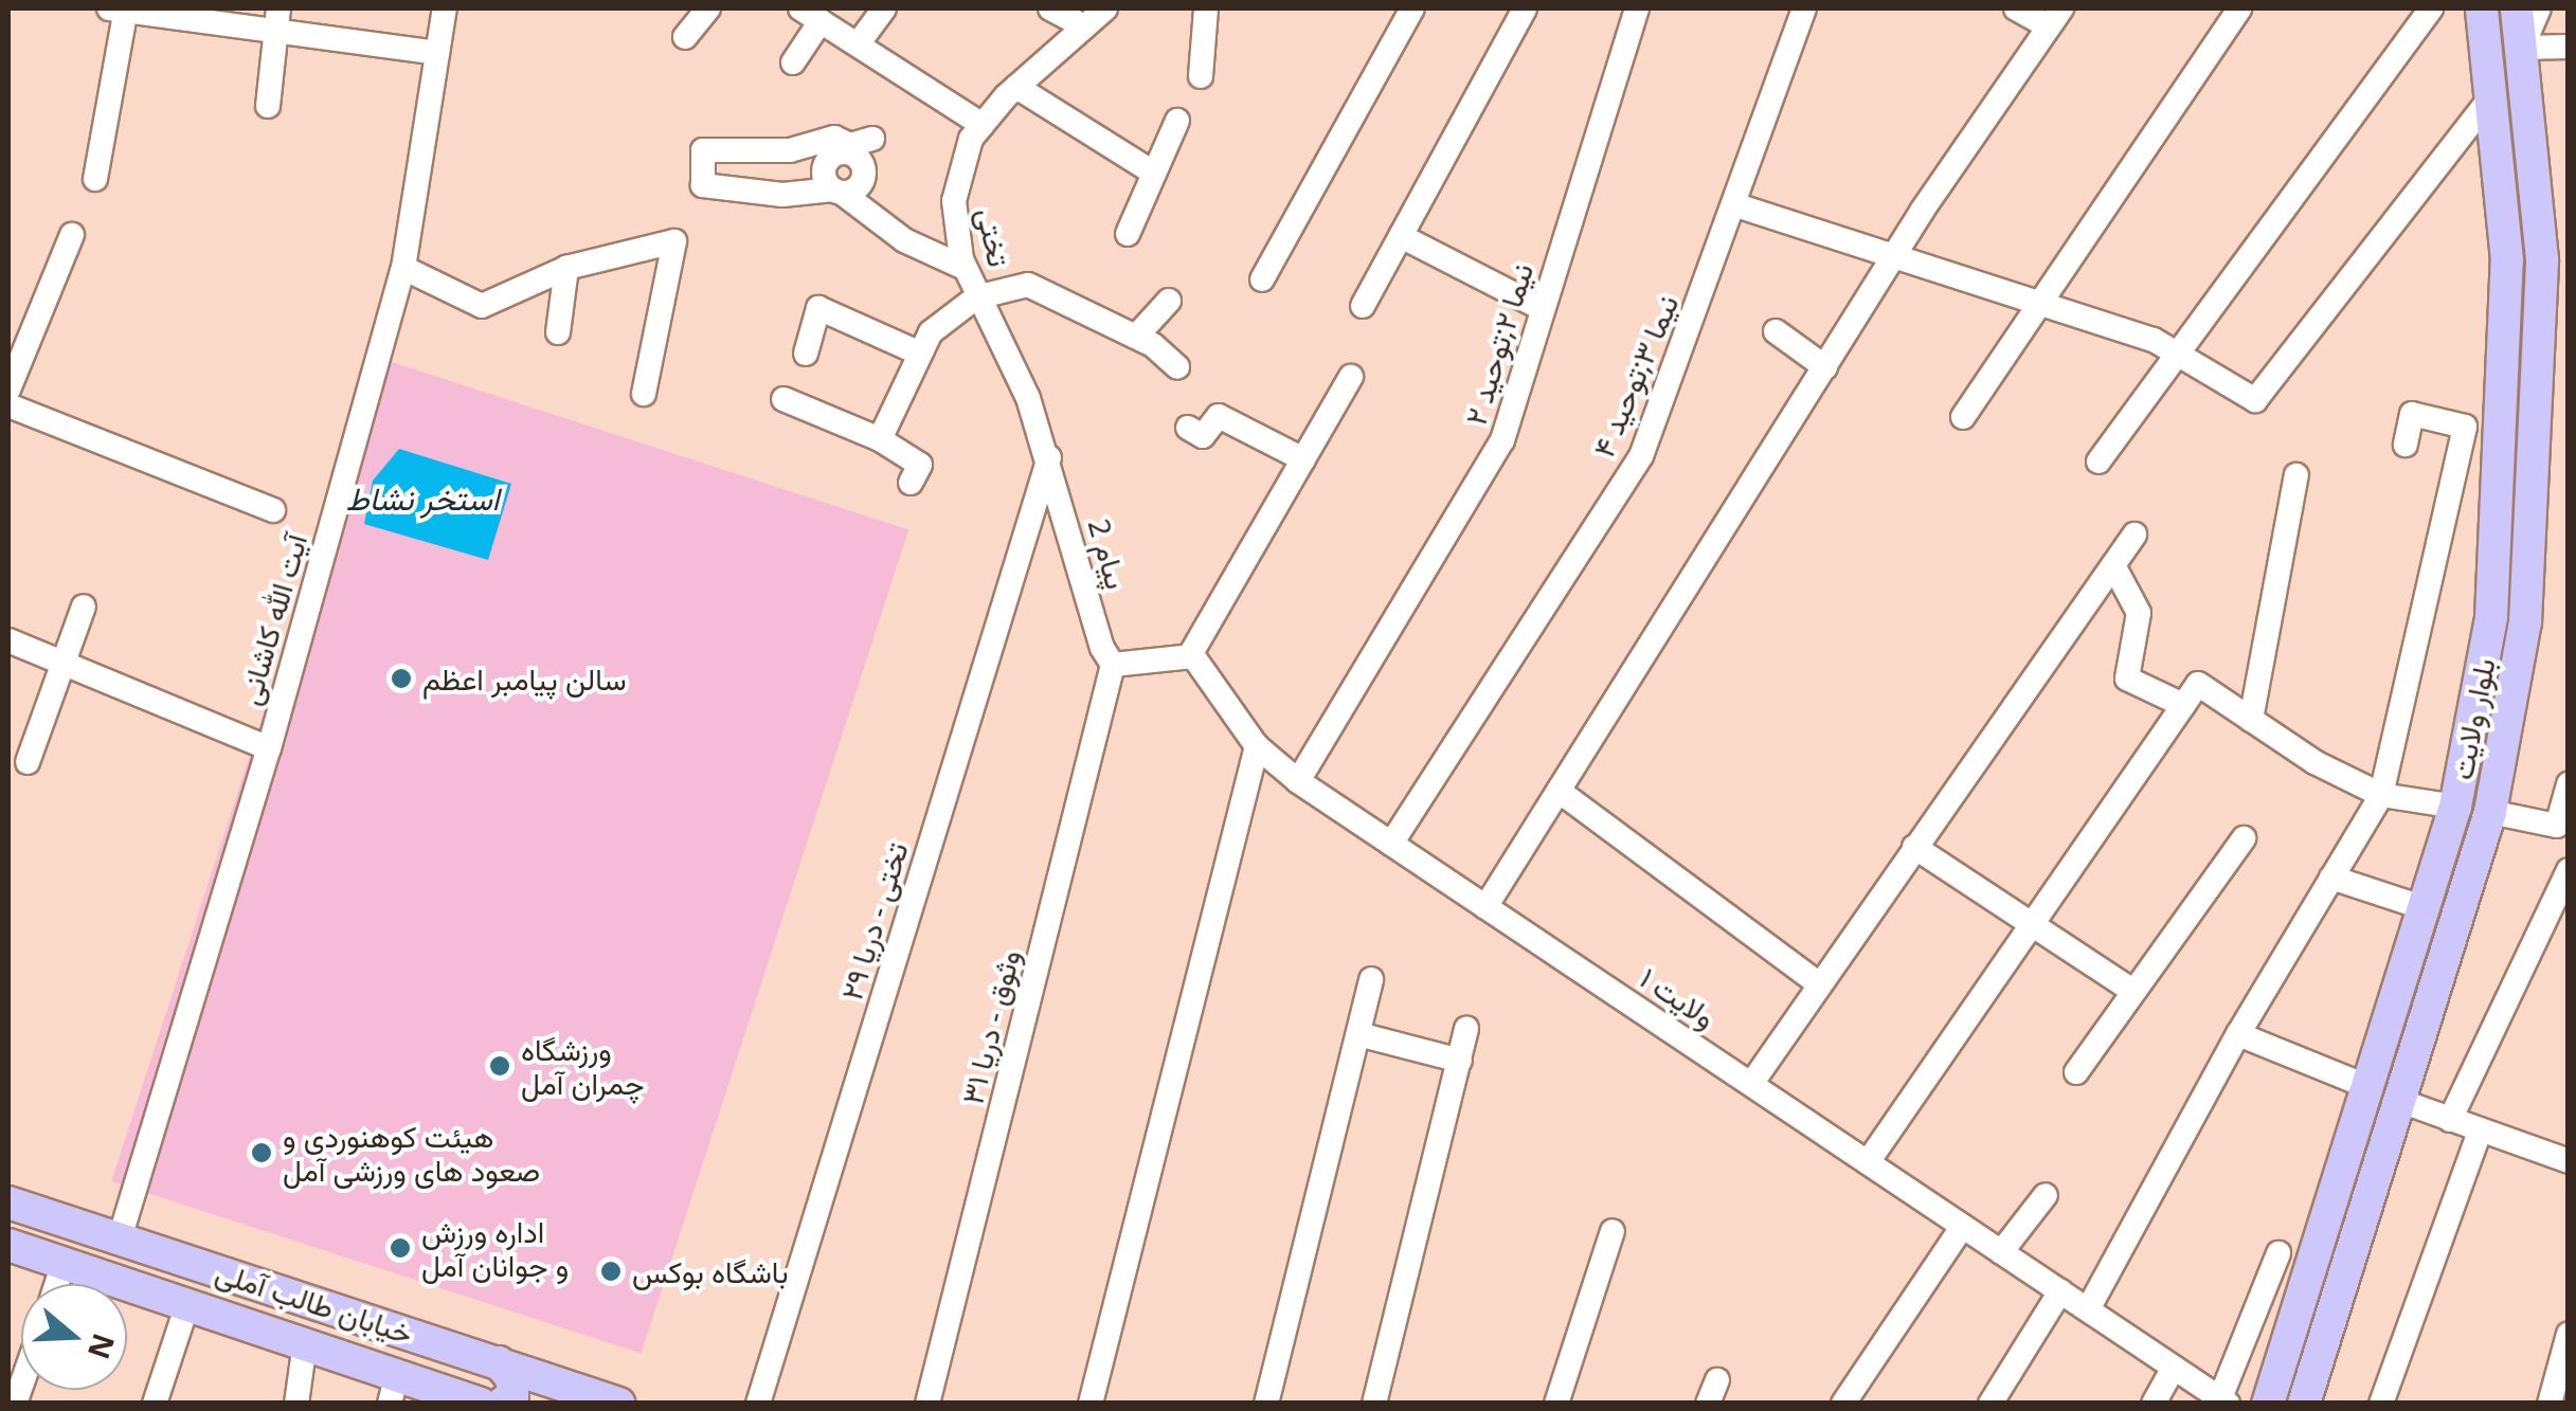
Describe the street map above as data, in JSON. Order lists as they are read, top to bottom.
{
  "streets": {
    "main road": ["بلوار ولایت", "خیابان طالب آملی"],
    "street": [
      "تختی",
      "نیما ۲;توحید ۲",
      "نیما ۳;توحید ۴",
      "پیام 2",
      "آیت الله کاشانی",
      "تختی - دریا ۲۹",
      "ولایت ۱",
      "وثوق - دریا ۳۱"
    ]
  },
  "crossings": [
    ["تختی", "پیام 2"],
    ["تختی", "تختی - دریا ۲۹"],
    ["نیما ۲;توحید ۲", "ولایت ۱"],
    ["نیما ۳;توحید ۴", "ولایت ۱"],
    ["پیام 2", "تختی - دریا ۲۹"],
    ["پیام 2", "وثوق - دریا ۳۱"],
    ["آیت الله کاشانی", "خیابان طالب آملی"]
  ],
  "water": ["استخر نشاط"],
  "places": [
    "سالن پیامبر اعظم",
    "ورزشگاه چمران آمل",
    "هیئت کوهنوردی و صعود های ورزشی آمل",
    "اداره ورزش و جوانان آمل",
    "باشگاه‌ بوکس"
  ],
  "north": "right"
}
